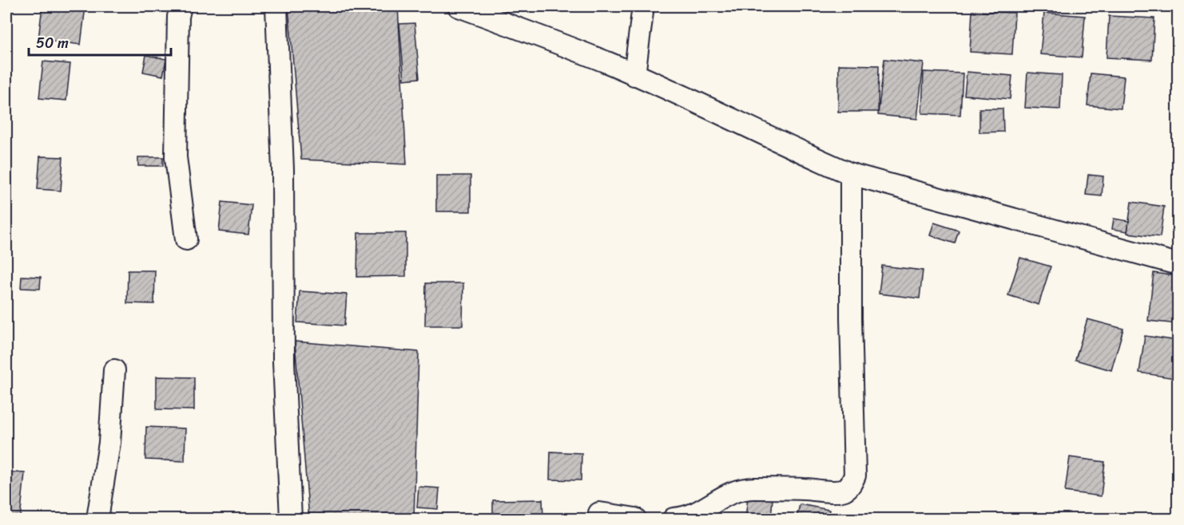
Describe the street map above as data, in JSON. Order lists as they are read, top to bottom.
{
  "scale_bar": "50 m"
}
